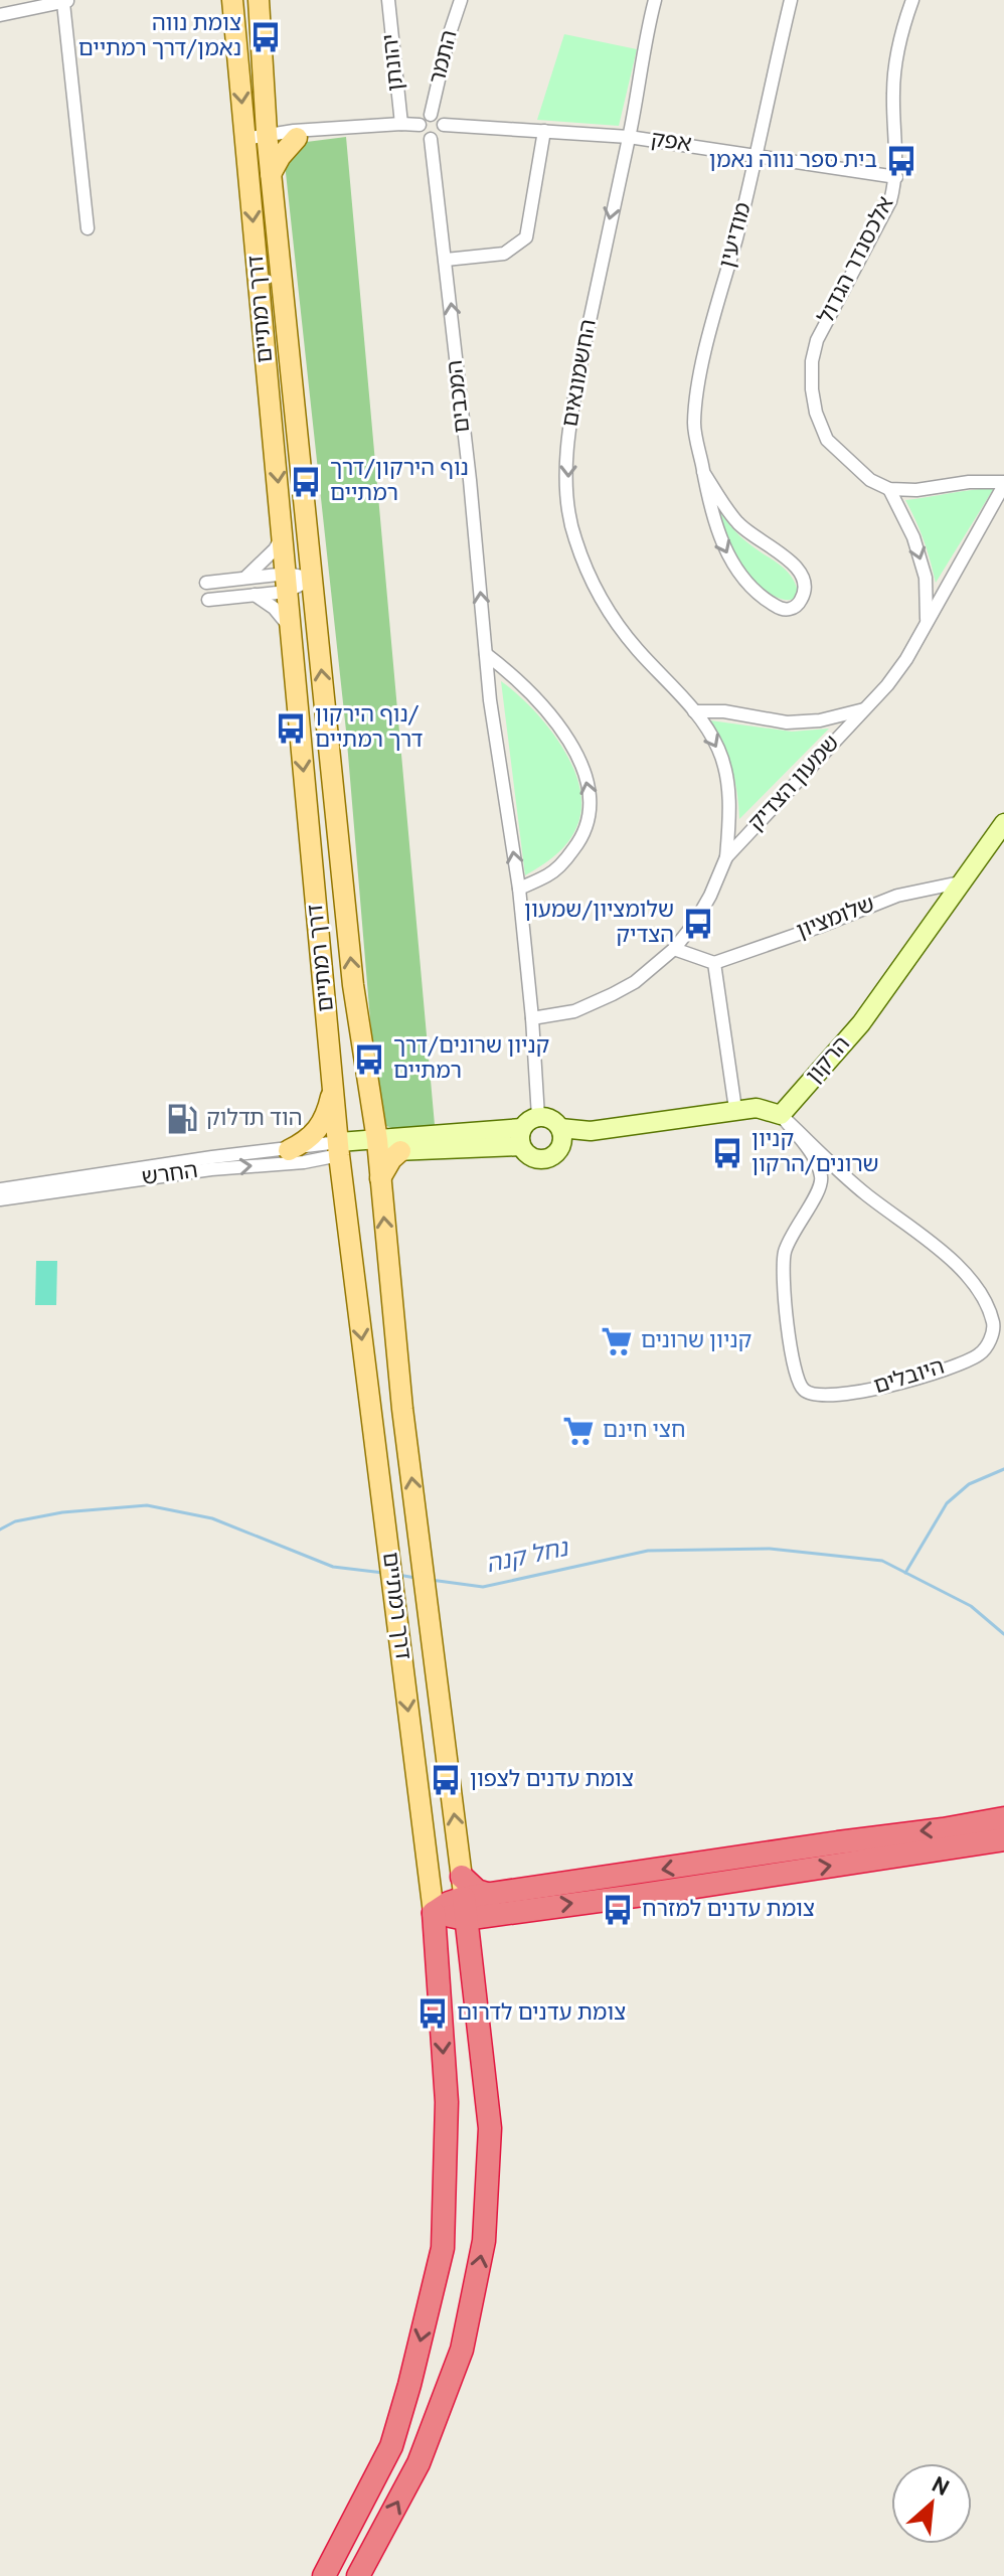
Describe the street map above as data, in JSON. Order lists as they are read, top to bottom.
{
  "streets": {
    "main road": ["דרך רמתיים"],
    "street": [
      "התמר",
      "יהונתן",
      "אפק",
      "מודיעין",
      "אלכסנדר הגדול",
      "החשמונאים",
      "המכבים",
      "שמעון הצדיק",
      "שלומציון",
      "הרקון",
      "החרש",
      "היובלים"
    ]
  },
  "crossings": [
    ["התמר", "אפק"],
    ["התמר", "המכבים"],
    ["אפק", "מודיעין"],
    ["אפק", "אלכסנדר הגדול"],
    ["אפק", "החשמונאים"],
    ["אפק", "המכבים"],
    ["אלכסנדר הגדול", "שמעון הצדיק"],
    ["דרך רמתיים", "החרש"],
    ["החשמונאים", "שמעון הצדיק"],
    ["המכבים", "שמעון הצדיק"],
    ["שלומציון", "הרקון"],
    ["הרקון", "היובלים"]
  ],
  "one_way": ["החשמונאים", "המכבים"],
  "water": ["נחל קנה"],
  "places": {
    "bus stop": [
      "צומת נווה נאמן/דרך רמתיים",
      "בית ספר נווה נאמן",
      "נוף הירקון/דרך רמתיים",
      "נוף הירקון/ דרך רמתיים",
      "שלומציון/שמעון הצדיק",
      "קניון שרונים/דרך רמתיים",
      "קניון שרונים/הרקון",
      "צומת עדנים לצפון",
      "צומת עדנים למזרח",
      "צומת עדנים לדרום"
    ],
    "fuel station": ["הוד תדלוק"],
    "supermarket": ["קניון שרונים", "חצי חינם"]
  },
  "north": "top right"
}
